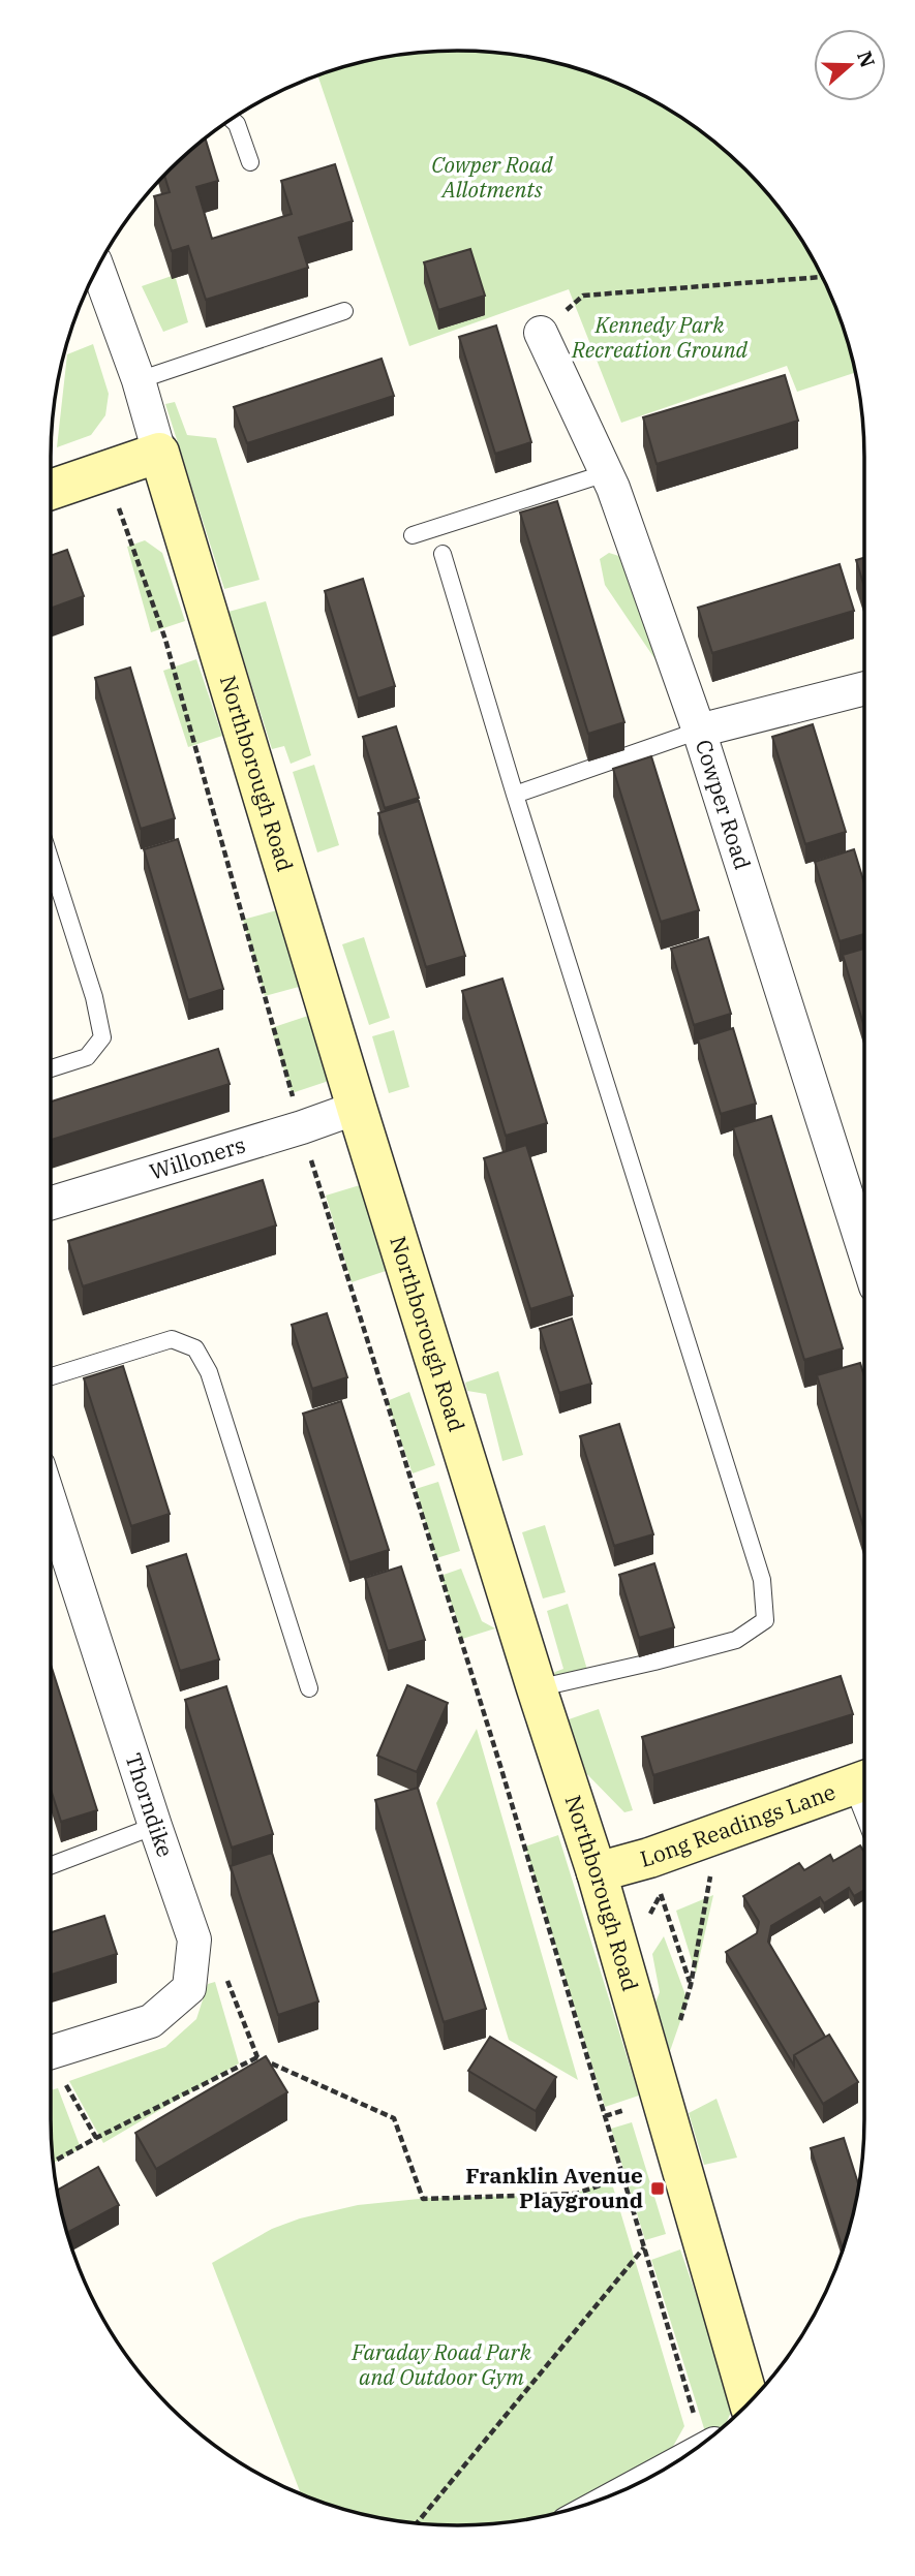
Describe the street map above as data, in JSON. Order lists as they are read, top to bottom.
{
  "streets": {
    "street": [
      "Northborough Road",
      "Cowper Road",
      "Willoners",
      "Thorndike",
      "Long Readings Lane"
    ]
  },
  "crossings": [
    ["Northborough Road", "Willoners"],
    ["Northborough Road", "Long Readings Lane"]
  ],
  "parks": ["Cowper Road Allotments", "Kennedy Park Recreation Ground", "Faraday Road Park and Outdoor Gym"],
  "places": {
    "transit": ["Franklin Avenue Playground"]
  },
  "north": "right"
}
